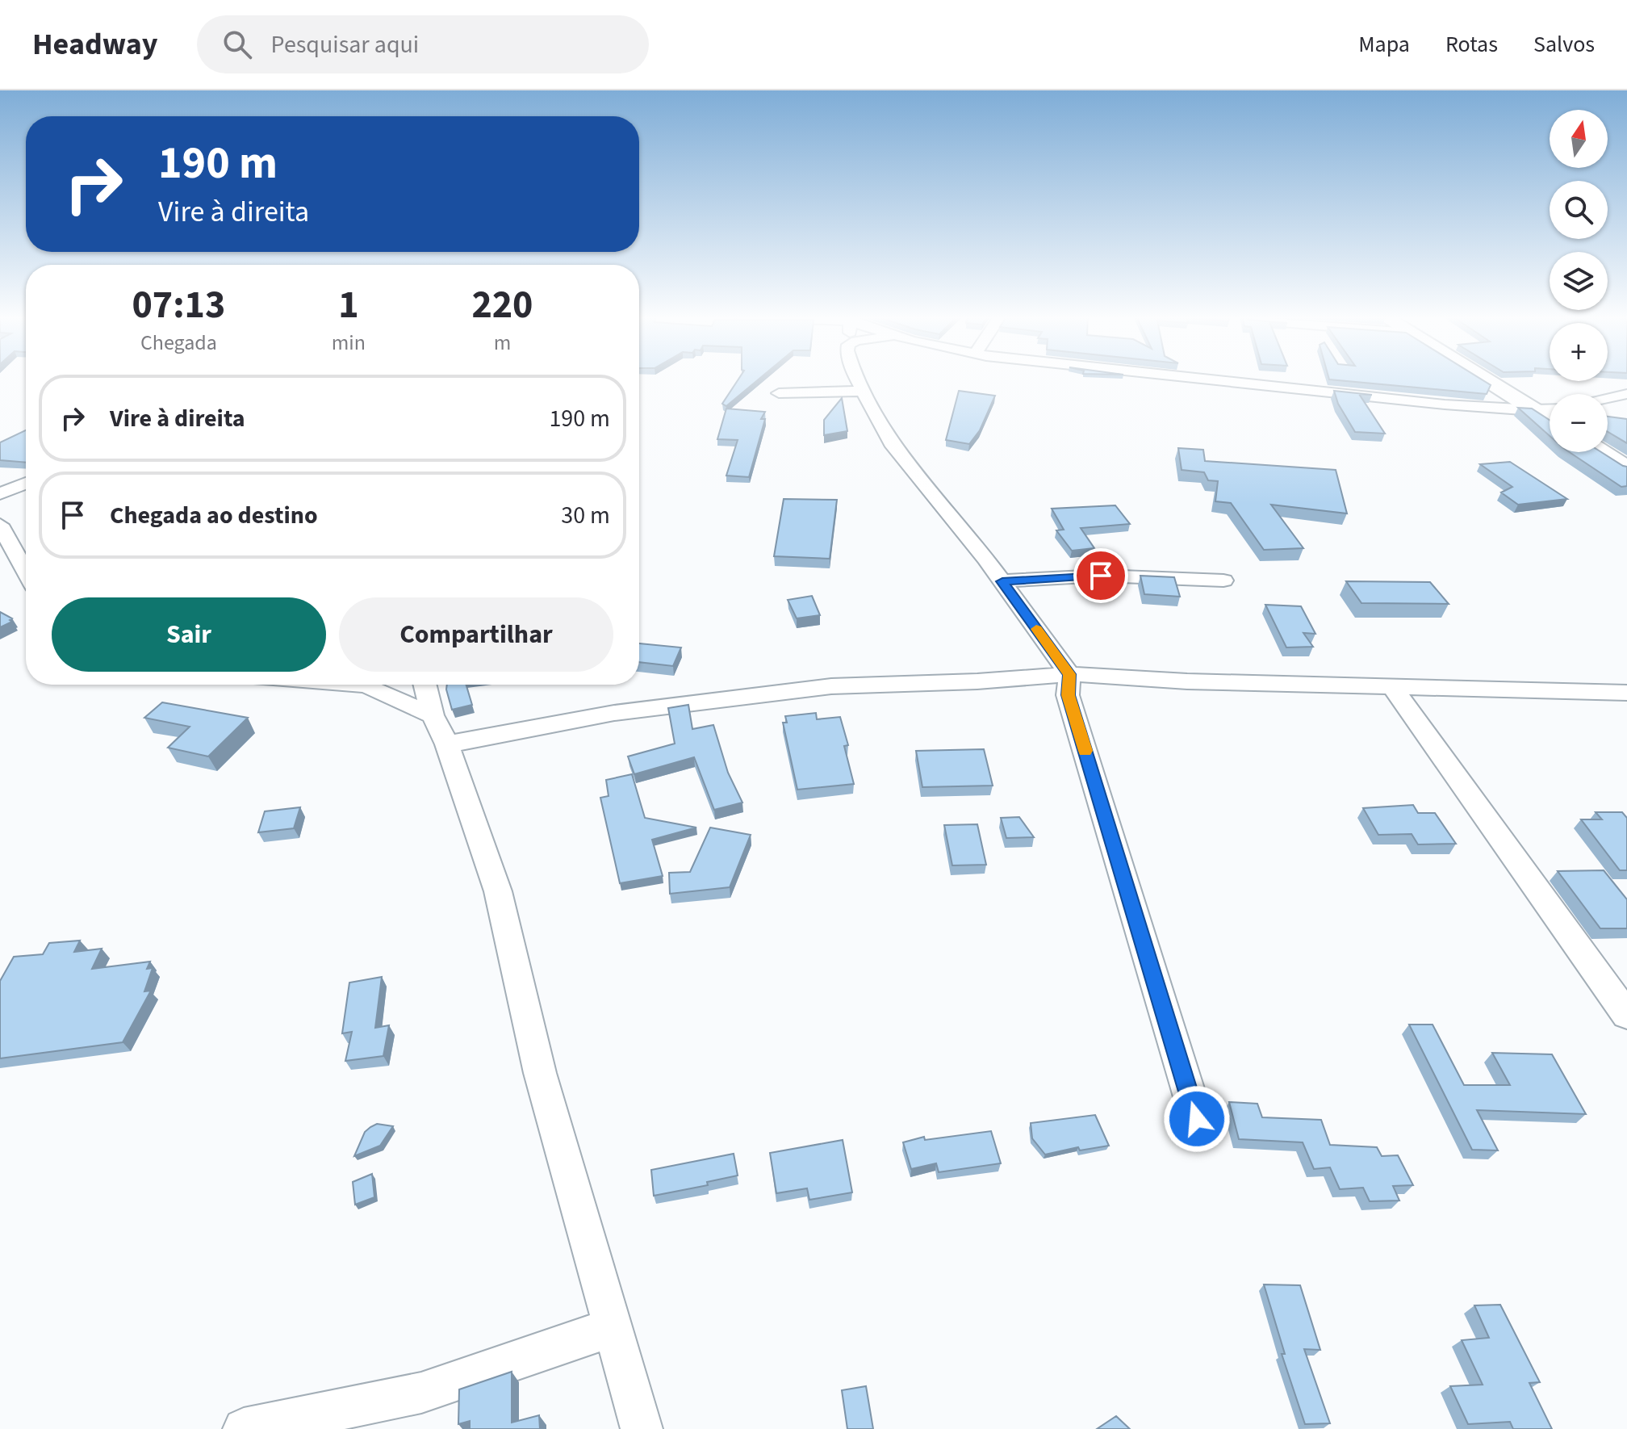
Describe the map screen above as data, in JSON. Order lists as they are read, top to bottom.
{
  "north": "top",
  "page": {
    "header": "Headway",
    "search": "Pesquisar aqui",
    "nav": ["Mapa", "Rotas", "Salvos"],
    "map_buttons": ["+", "−"],
    "turn": ["190 m", "Vire à direita"],
    "eta": [
      "07:13",
      "Chegada",
      "1",
      "min",
      "220",
      "m"
    ],
    "list": [
      {
        "name": "Vire à direita",
        "value": "190 m"
      },
      {
        "name": "Chegada ao destino",
        "value": "30 m"
      }
    ],
    "buttons": ["Sair", "Compartilhar"]
  }
}
